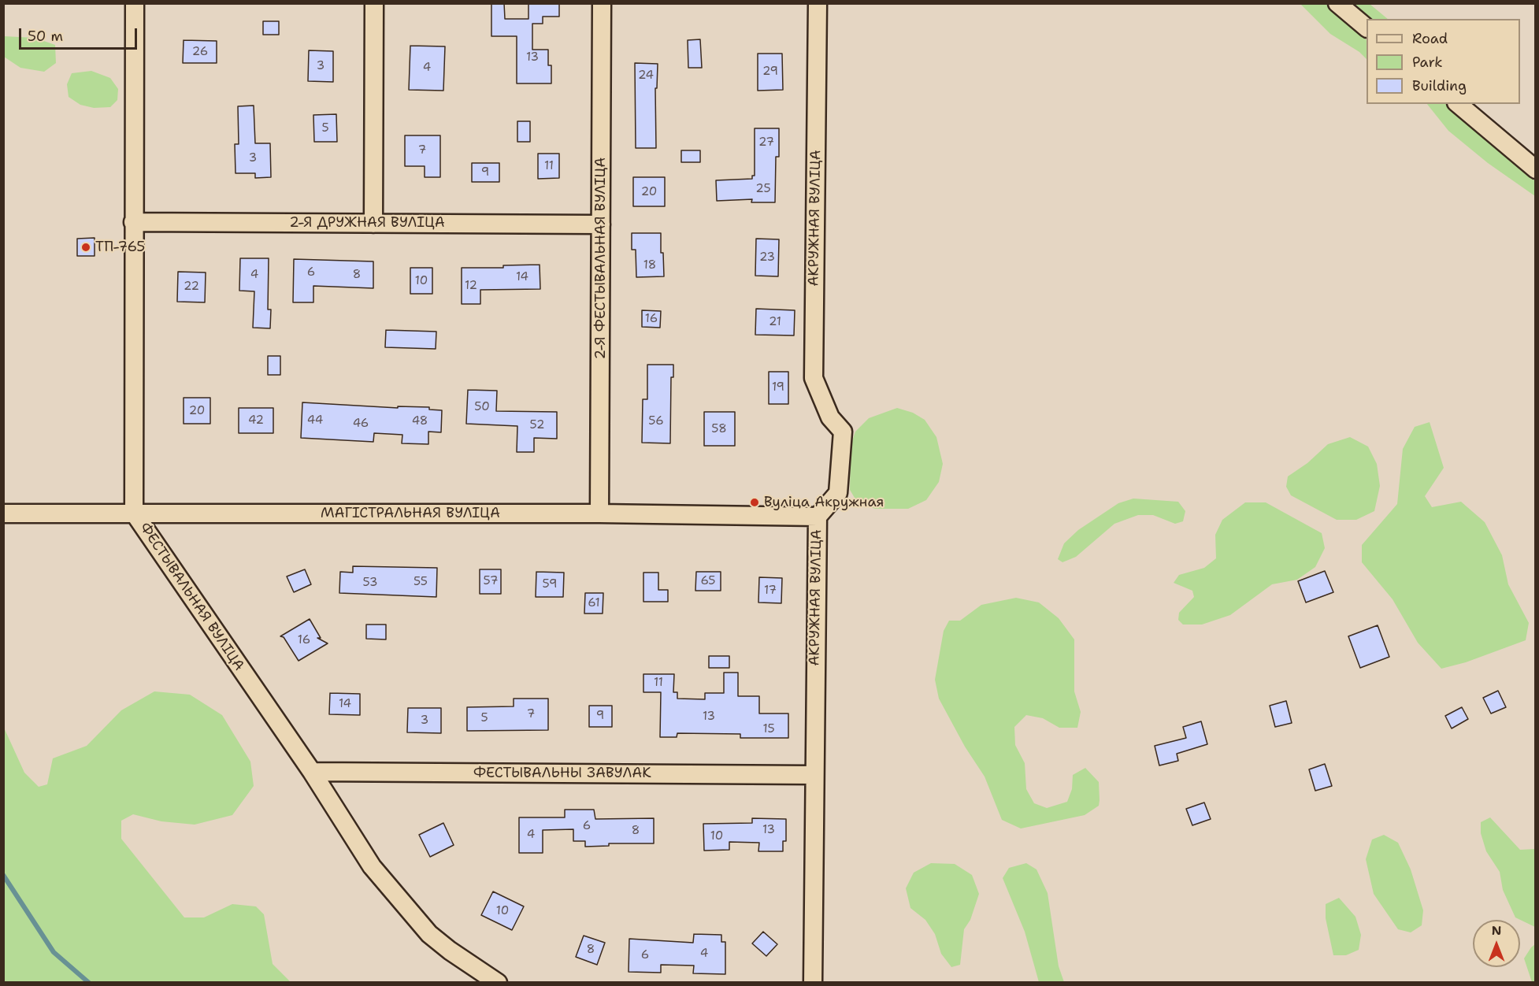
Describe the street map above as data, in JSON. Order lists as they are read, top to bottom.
{
  "streets": {
    "street": [
      "АКРУЖНАЯ ВУЛІЦА",
      "2-Я ДРУЖНАЯ ВУЛІЦА",
      "2-Я ФЕСТЫВАЛЬНАЯ ВУЛІЦА",
      "МАГІСТРАЛЬНАЯ ВУЛІЦА",
      "ФЕСТЫВАЛЬНАЯ ВУЛІЦА",
      "ФЕСТЫВАЛЬНЫ ЗАВУЛАК"
    ]
  },
  "crossings": [
    ["АКРУЖНАЯ ВУЛІЦА", "МАГІСТРАЛЬНАЯ ВУЛІЦА"],
    ["АКРУЖНАЯ ВУЛІЦА", "ФЕСТЫВАЛЬНЫ ЗАВУЛАК"],
    ["2-Я ДРУЖНАЯ ВУЛІЦА", "2-Я ФЕСТЫВАЛЬНАЯ ВУЛІЦА"],
    ["2-Я ДРУЖНАЯ ВУЛІЦА", "ФЕСТЫВАЛЬНАЯ ВУЛІЦА"],
    ["2-Я ФЕСТЫВАЛЬНАЯ ВУЛІЦА", "МАГІСТРАЛЬНАЯ ВУЛІЦА"],
    ["МАГІСТРАЛЬНАЯ ВУЛІЦА", "ФЕСТЫВАЛЬНАЯ ВУЛІЦА"],
    ["ФЕСТЫВАЛЬНАЯ ВУЛІЦА", "ФЕСТЫВАЛЬНЫ ЗАВУЛАК"]
  ],
  "places": ["ТП-765", "Вуліца Акружная"],
  "house_numbers": [
    "26",
    "13",
    "3",
    "4",
    "29",
    "24",
    "5",
    "27",
    "7",
    "3",
    "11",
    "9",
    "25",
    "20",
    "23",
    "18",
    "6",
    "4",
    "8",
    "14",
    "10",
    "12",
    "22",
    "16",
    "21",
    "19",
    "50",
    "20",
    "42",
    "44",
    "48",
    "56",
    "46",
    "52",
    "58",
    "57",
    "65",
    "55",
    "53",
    "59",
    "17",
    "61",
    "16",
    "11",
    "14",
    "7",
    "9",
    "13",
    "5",
    "3",
    "15",
    "6",
    "13",
    "8",
    "4",
    "10",
    "10",
    "8",
    "4",
    "6"
  ],
  "legend": ["Road", "Park", "Building"],
  "scale_bar": "50 m",
  "north": "top"
}
